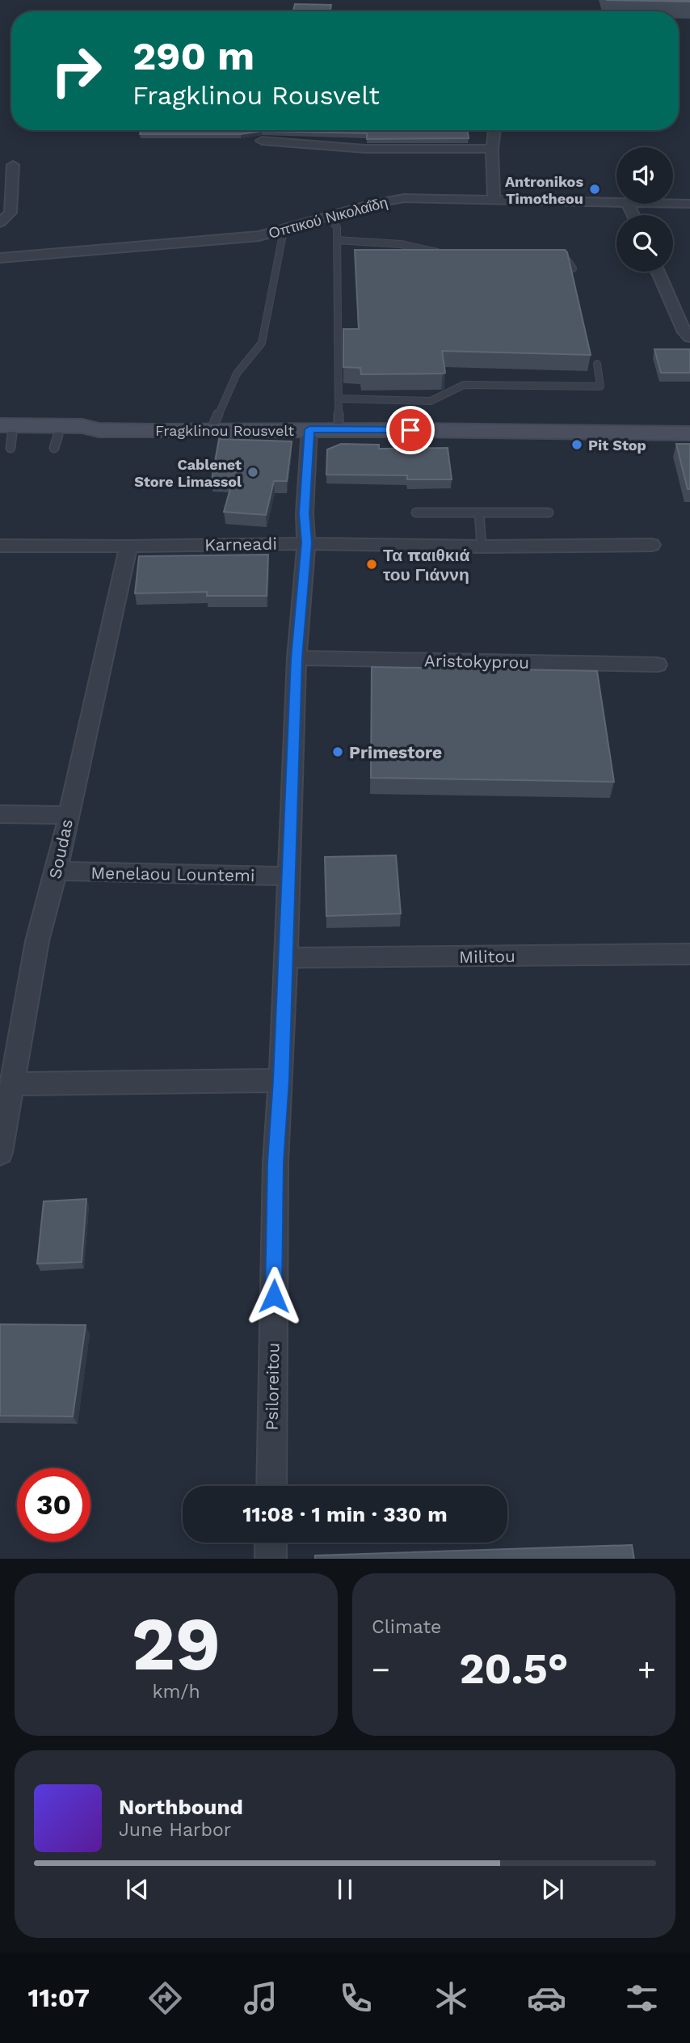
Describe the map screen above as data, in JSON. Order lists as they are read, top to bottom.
{
  "streets": {
    "main road": ["Fragklinou Rousvelt"],
    "street": [
      "Οπτικού Νικολαΐδη",
      "Karneadi",
      "Aristokyprou",
      "Soudas",
      "Menelaou Lountemi",
      "Militou",
      "Psiloreitou"
    ]
  },
  "crossings": [
    ["Fragklinou Rousvelt", "Psiloreitou"],
    ["Karneadi", "Soudas"],
    ["Karneadi", "Psiloreitou"],
    ["Aristokyprou", "Psiloreitou"],
    ["Soudas", "Menelaou Lountemi"],
    ["Menelaou Lountemi", "Psiloreitou"],
    ["Militou", "Psiloreitou"]
  ],
  "places": [
    "Antronikos Timotheou",
    "Pit Stop",
    "Cablenet Store Limassol",
    "Τα παιθκιά του Γιάννη",
    "Primestore"
  ],
  "page": {
    "turn": ["290 m", "Fragklinou Rousvelt"],
    "limit": "30",
    "trip": "11:08 · 1 min · 330 m",
    "tile": [
      ["29", "km/h"],
      "Climate"
    ],
    "heat": ["−", "20.5°", "+"],
    "song": ["Northbound", "June Harbor"],
    "tabs": "11:07"
  }
}
